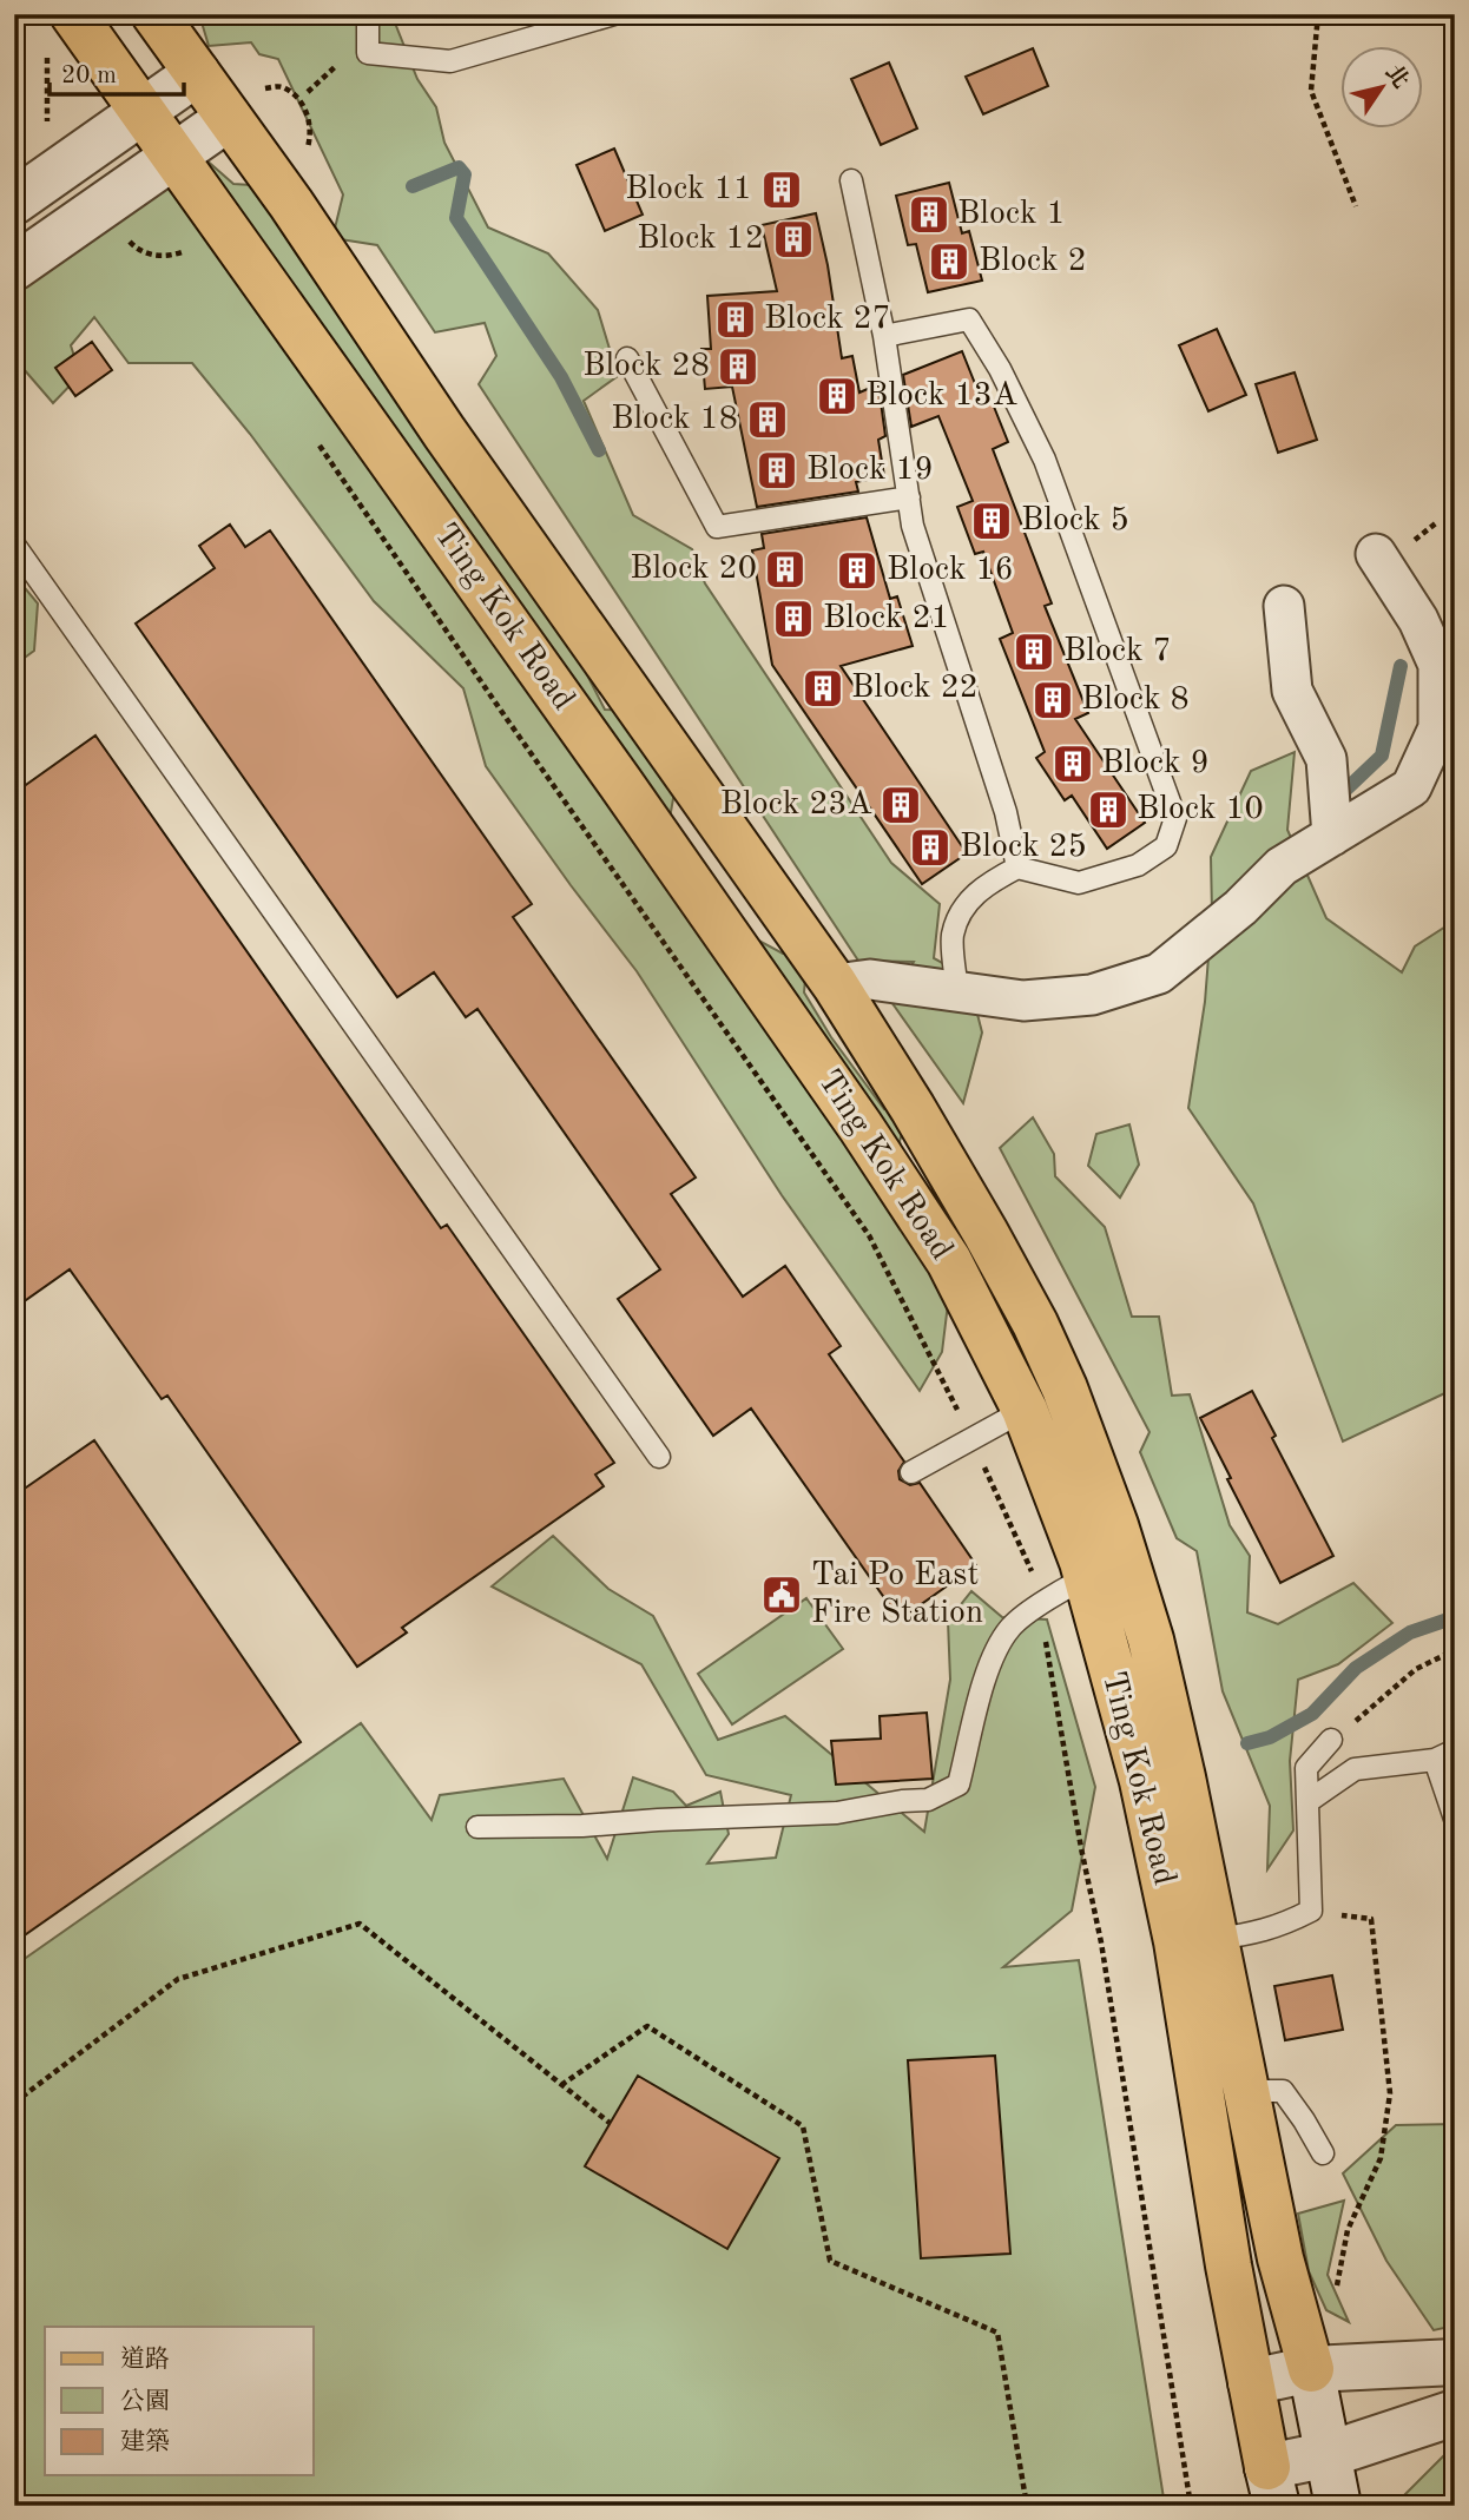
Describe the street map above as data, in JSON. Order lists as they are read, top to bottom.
{
  "streets": {
    "main road": ["Ting Kok Road"]
  },
  "places": {
    "building": [
      "Block 11",
      "Block 1",
      "Block 12",
      "Block 2",
      "Block 27",
      "Block 28",
      "Block 13A",
      "Block 18",
      "Block 19",
      "Block 5",
      "Block 20",
      "Block 16",
      "Block 21",
      "Block 7",
      "Block 22",
      "Block 8",
      "Block 9",
      "Block 23A",
      "Block 10",
      "Block 25"
    ],
    "public building": ["Tai Po East Fire Station"]
  },
  "legend": ["道路", "公園", "建築"],
  "scale_bar": "20 m",
  "north": "top right"
}
